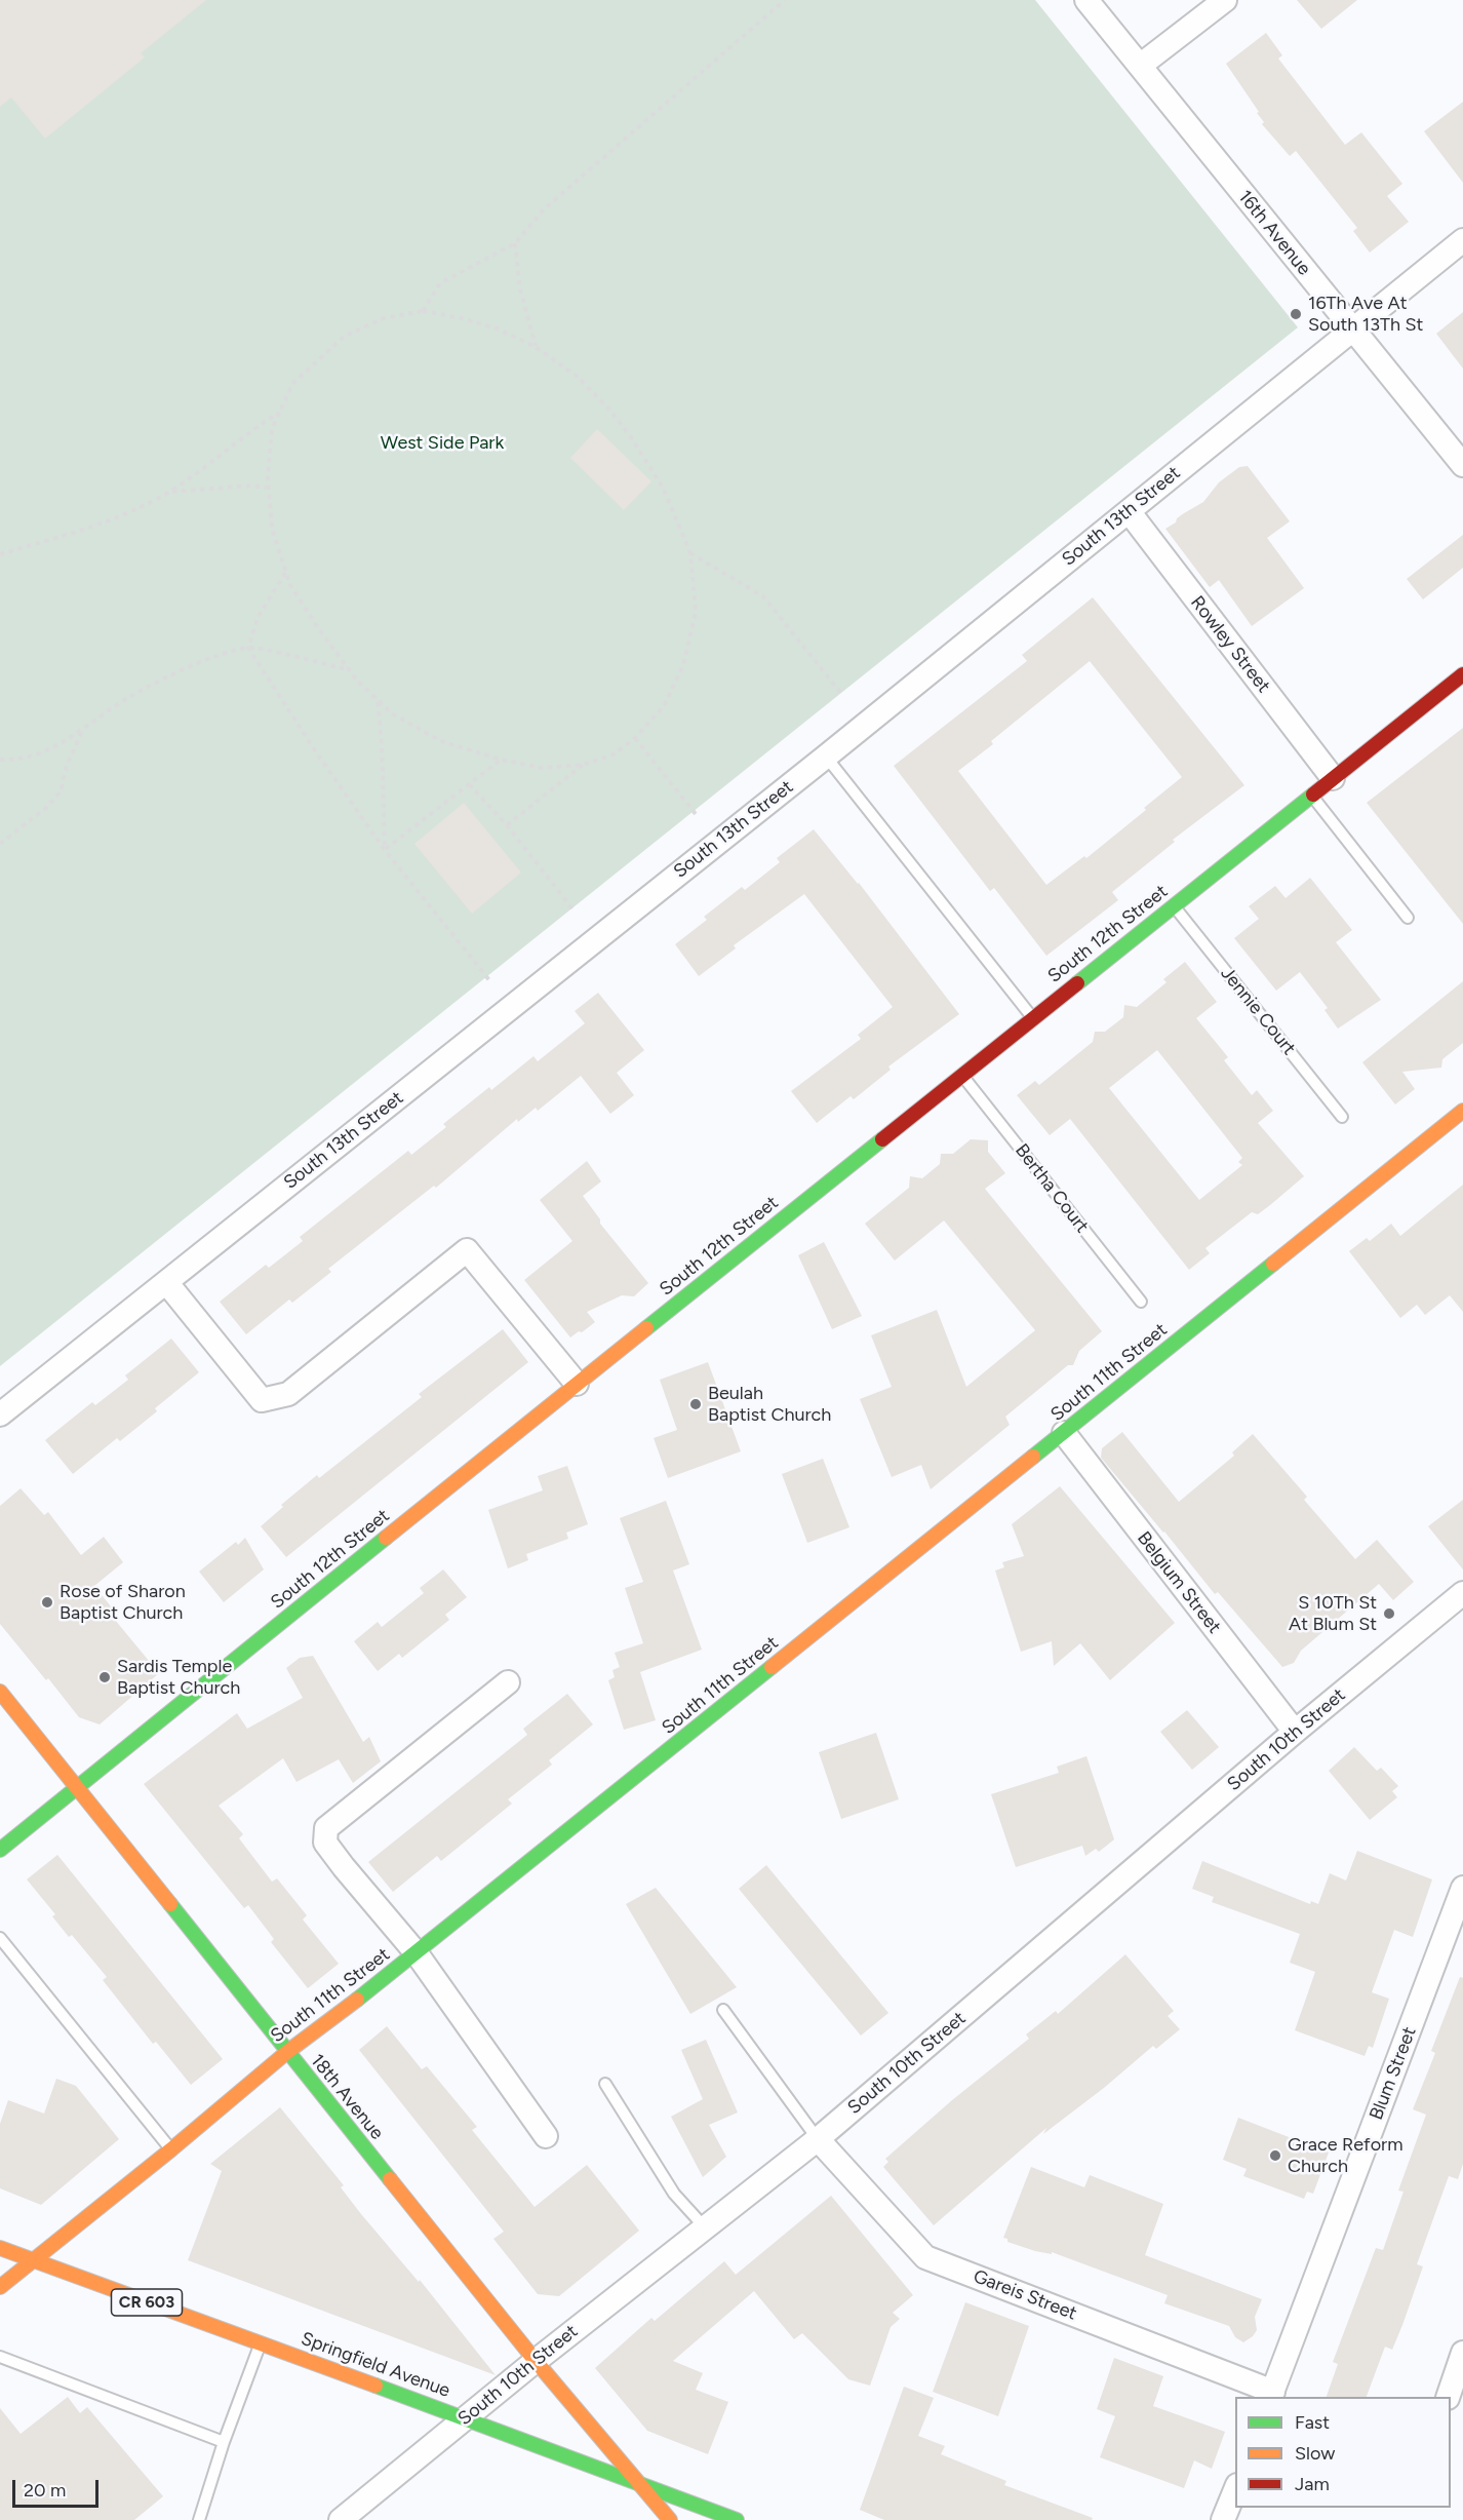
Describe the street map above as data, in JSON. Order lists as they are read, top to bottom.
{
  "streets": {
    "street": [
      "16th Avenue",
      "South 13th Street",
      "Rowley Street",
      "South 12th Street",
      "South 11th Street",
      "Belgium Street",
      "South 10th Street",
      "Blum Street",
      "18th Avenue",
      "Gareis Street",
      "CR 603",
      "Springfield Avenue"
    ],
    "lane": ["Jennie Court", "Bertha Court"]
  },
  "crossings": [
    ["16th Avenue", "South 13th Street"],
    ["South 13th Street", "Rowley Street"],
    ["Rowley Street", "South 12th Street"],
    ["South 12th Street", "Jennie Court"],
    ["South 12th Street", "Bertha Court"],
    ["South 12th Street", "18th Avenue"],
    ["South 11th Street", "Belgium Street"],
    ["South 11th Street", "18th Avenue"],
    ["South 11th Street", "Springfield Avenue"],
    ["Belgium Street", "South 10th Street"],
    ["South 10th Street", "18th Avenue"],
    ["South 10th Street", "Gareis Street"],
    ["South 10th Street", "Springfield Avenue"],
    ["Blum Street", "Gareis Street"],
    ["18th Avenue", "Springfield Avenue"]
  ],
  "parks": ["West Side Park"],
  "places": [
    "16Th Ave At South 13Th St",
    "Beulah Baptist Church",
    "Rose of Sharon Baptist Church",
    "S 10Th St At Blum St",
    "Sardis Temple Baptist Church",
    "Grace Reform Church"
  ],
  "legend": ["Fast", "Slow", "Jam"],
  "scale_bar": "20 m"
}
